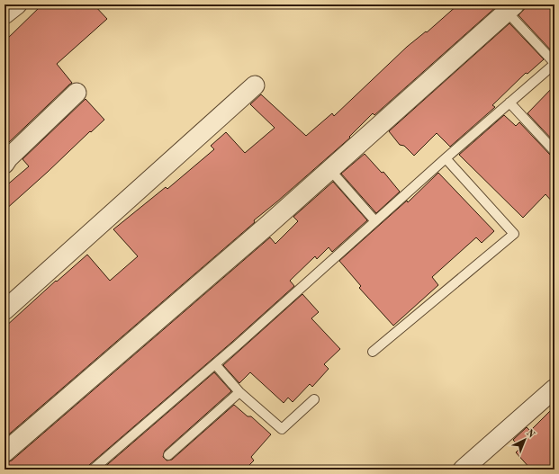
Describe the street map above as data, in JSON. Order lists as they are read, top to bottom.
{
  "north": "top right"
}
